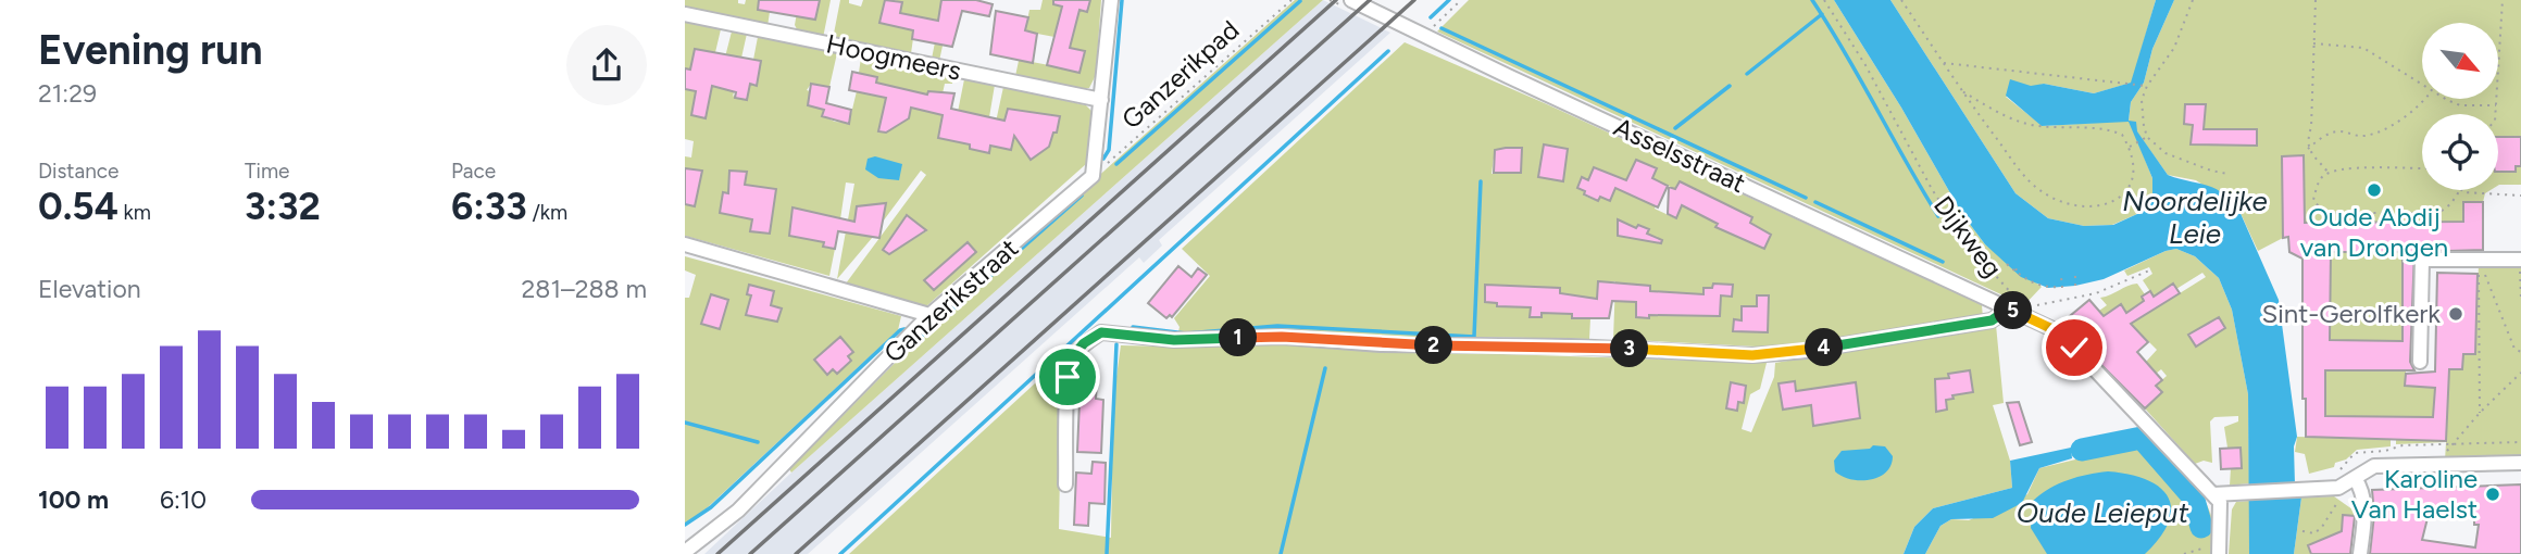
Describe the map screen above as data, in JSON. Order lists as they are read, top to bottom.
{
  "streets": {
    "street": [
      "Hoogmeers",
      "Asselsstraat",
      "Dijkweg",
      "Ganzerikstraat"
    ],
    "path": ["Ganzerikpad"]
  },
  "crossings": [
    ["Ganzerikpad", "Ganzerikstraat"],
    ["Asselsstraat", "Dijkweg"]
  ],
  "water": ["Noordelijke Leie", "Oude Leieput"],
  "places": ["Oude Abdij van Drongen", "Sint-Gerolfkerk", "Karoline Van Haelst"],
  "north": "bottom right",
  "page": {
    "heading": ["Evening run", "21:29"],
    "stats": [
      ["Distance", "0.54 km"],
      ["Time", "3:32"],
      ["Pace", "6:33 /km"]
    ],
    "chart": ["Elevation", "281–288 m"],
    "pins": [
      "5",
      "1",
      "2",
      "4",
      "3"
    ],
    "list": [
      {
        "name": "100 m",
        "note": "6:10"
      }
    ]
  }
}
